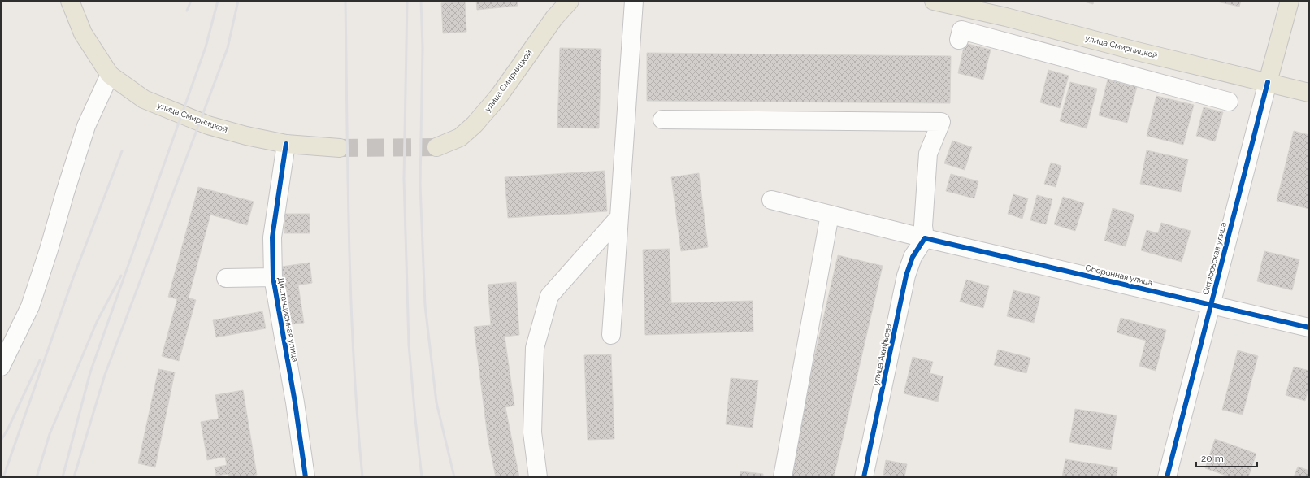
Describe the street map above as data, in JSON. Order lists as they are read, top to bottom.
{
  "streets": {
    "main road": ["улица Смирницкой", "Октябрьская улица"],
    "street": ["Оборонная улица", "Дистанционная улица", "улица Акифьева"]
  },
  "crossings": [
    ["улица Смирницкой", "Октябрьская улица"],
    ["улица Смирницкой", "Дистанционная улица"],
    ["Октябрьская улица", "Оборонная улица"],
    ["Оборонная улица", "улица Акифьева"]
  ],
  "scale_bar": "20 m"
}
